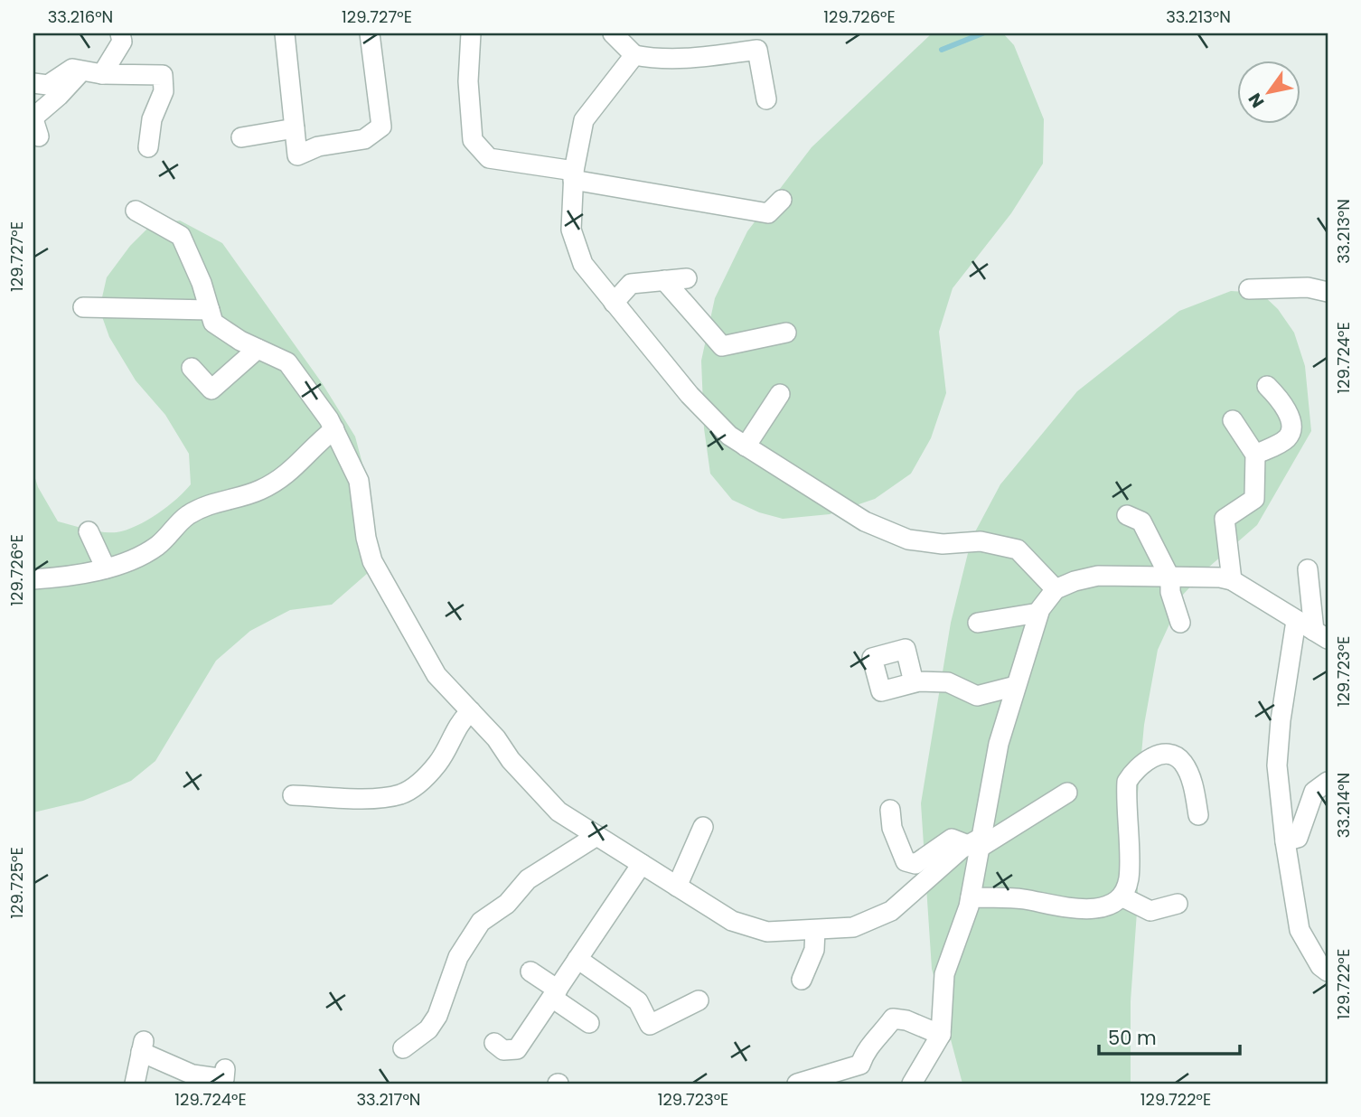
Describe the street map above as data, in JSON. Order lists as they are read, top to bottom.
{
  "scale_bar": "50 m",
  "north": "bottom left",
  "coordinates": [
    "33.216°N",
    "129.727°E",
    "129.726°E",
    "33.213°N",
    "129.724°E",
    "129.723°E",
    "33.214°N",
    "129.725°E",
    "129.722°E",
    "33.217°N"
  ]
}
